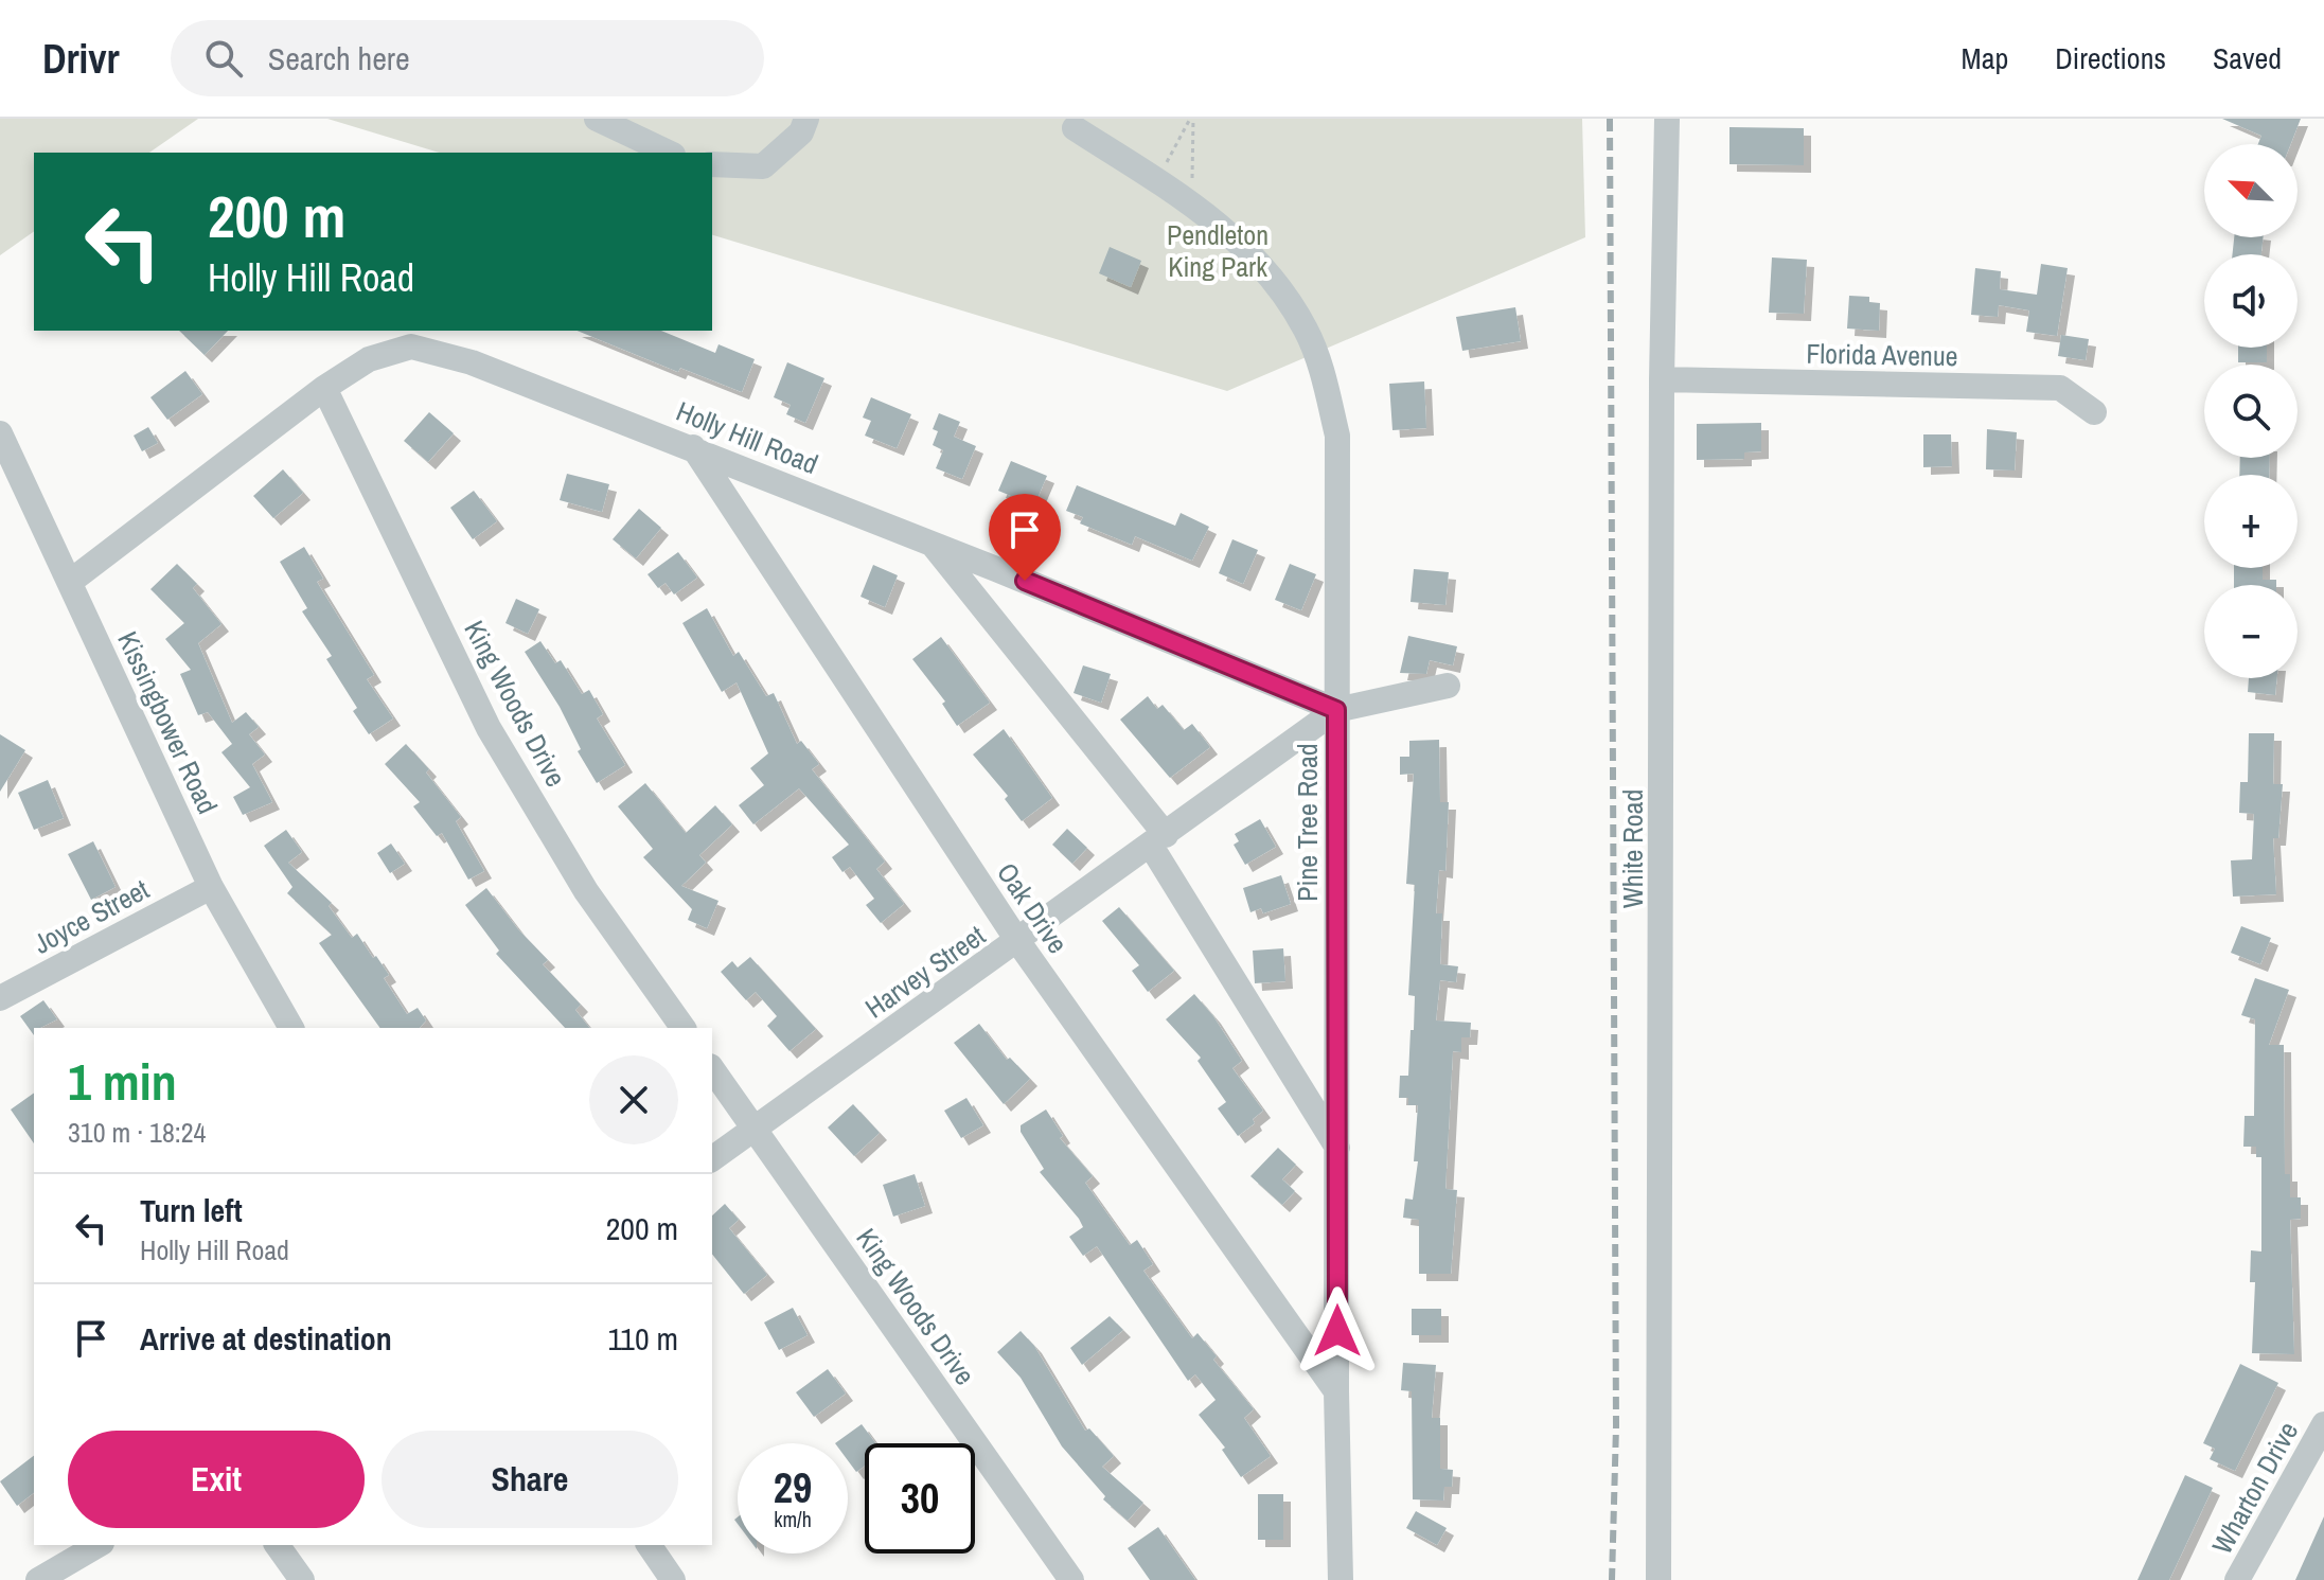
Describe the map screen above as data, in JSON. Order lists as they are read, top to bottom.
{
  "streets": {
    "street": [
      "Florida Avenue",
      "Holly Hill Road",
      "King Woods Drive",
      "Kissingbower Road",
      "Pine Tree Road",
      "White Road",
      "Oak Drive",
      "Joyce Street",
      "Harvey Street",
      "Wharton Drive"
    ]
  },
  "crossings": [
    ["Florida Avenue", "White Road"],
    ["Holly Hill Road", "King Woods Drive"],
    ["Holly Hill Road", "Kissingbower Road"],
    ["Holly Hill Road", "Pine Tree Road"],
    ["Holly Hill Road", "Oak Drive"],
    ["Holly Hill Road", "Harvey Street"],
    ["King Woods Drive", "Harvey Street"],
    ["Kissingbower Road", "Joyce Street"],
    ["Pine Tree Road", "Oak Drive"],
    ["Pine Tree Road", "Harvey Street"],
    ["Oak Drive", "Harvey Street"]
  ],
  "parks": ["Pendleton King Park"],
  "north": "top left",
  "page": {
    "header": "Drivr",
    "search": "Search here",
    "nav": ["Map", "Directions", "Saved"],
    "map_buttons": ["+", "−"],
    "turn": ["200 m", "Holly Hill Road"],
    "heading": ["1 min", "310 m · 18:24"],
    "list": [
      {
        "name": "Turn left",
        "note": "Holly Hill Road",
        "value": "200 m"
      },
      {
        "name": "Arrive at destination",
        "value": "110 m"
      }
    ],
    "buttons": ["Exit", "Share"],
    "speed": "29 km/h",
    "limit": "30"
  }
}
